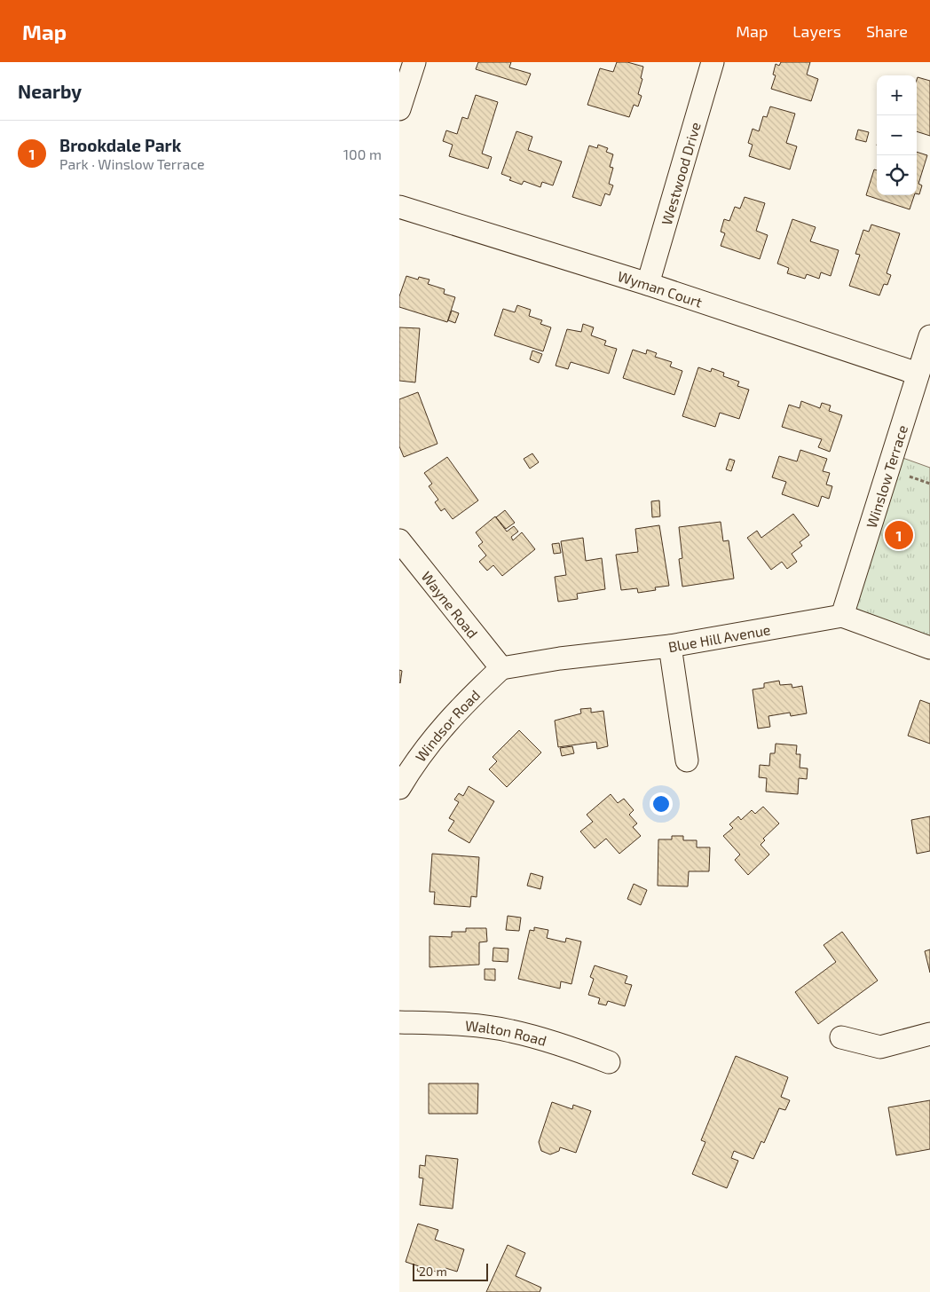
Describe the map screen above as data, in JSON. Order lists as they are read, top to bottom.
{
  "streets": {
    "street": [
      "Westwood Drive",
      "Wyman Court",
      "Winslow Terrace",
      "Wayne Road",
      "Blue Hill Avenue",
      "Windsor Road",
      "Walton Road"
    ]
  },
  "crossings": [
    ["Westwood Drive", "Wyman Court"],
    ["Wyman Court", "Winslow Terrace"],
    ["Winslow Terrace", "Blue Hill Avenue"],
    ["Wayne Road", "Blue Hill Avenue"],
    ["Wayne Road", "Windsor Road"],
    ["Blue Hill Avenue", "Windsor Road"]
  ],
  "scale_bar": "20 m",
  "page": {
    "header": "Map",
    "nav": ["Map", "Layers", "Share"],
    "heading": "Nearby",
    "map_buttons": ["+", "−"],
    "list": [
      {
        "mark": "1",
        "name": "Brookdale Park",
        "note": "Park · Winslow Terrace",
        "value": "100 m"
      }
    ],
    "pins": "1",
    "scale": "20 m"
  }
}
